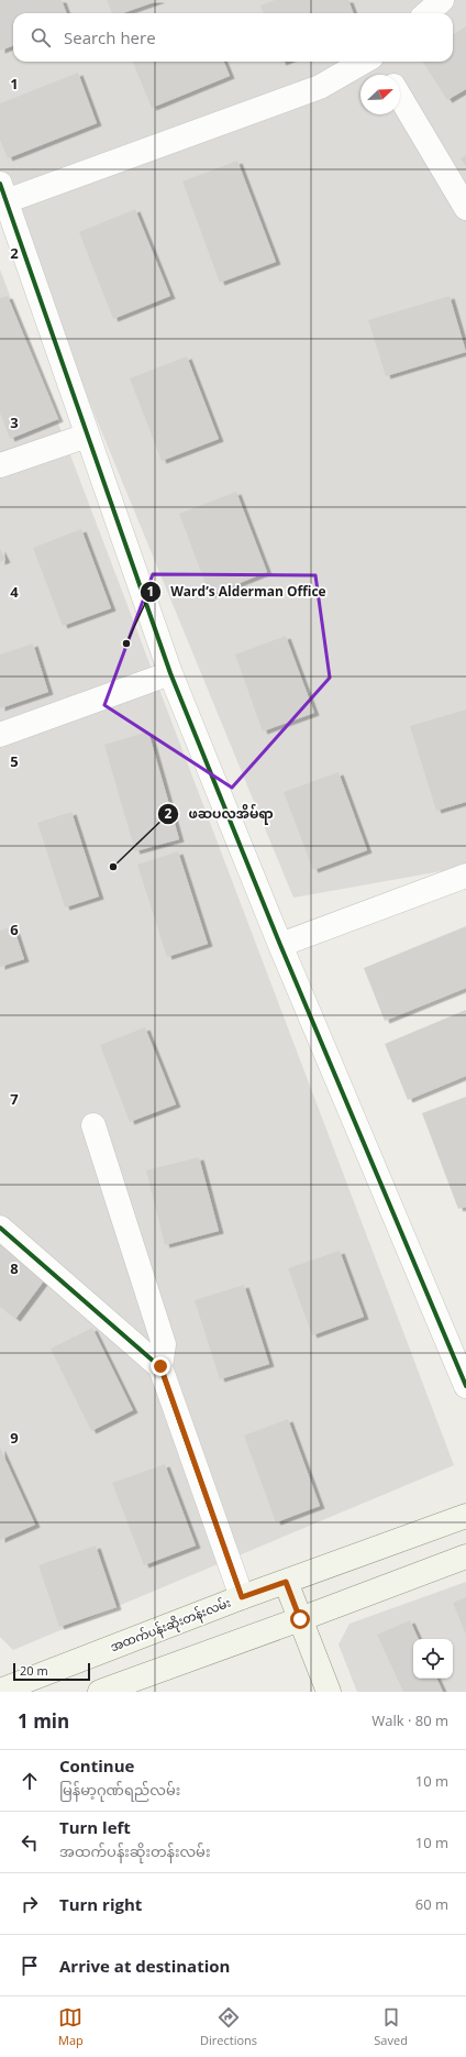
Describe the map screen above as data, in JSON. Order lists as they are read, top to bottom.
{
  "streets": {
    "main road": ["အထက်ပန်းဆိုးတန်းလမ်း"]
  },
  "places": ["Ward’s Alderman Office", "ဖဆပလအိမ်ရာ"],
  "scale_bar": "20 m",
  "north": "top right",
  "page": {
    "search": "Search here",
    "scale": "20 m",
    "heading": ["1 min", "Walk · 80 m"],
    "list": [
      ["Continue", "မြန်မာ့ဂုဏ်ရည်လမ်း", "10 m"],
      ["Turn left", "အထက်ပန်းဆိုးတန်းလမ်း", "10 m"],
      ["Turn right", "60 m"],
      "Arrive at destination"
    ],
    "nav": ["Map", "Directions", "Saved"]
  },
  "grid": {
    "rows": [
      "1",
      "2",
      "3",
      "4",
      "5",
      "6",
      "7",
      "8",
      "9"
    ]
  }
}
